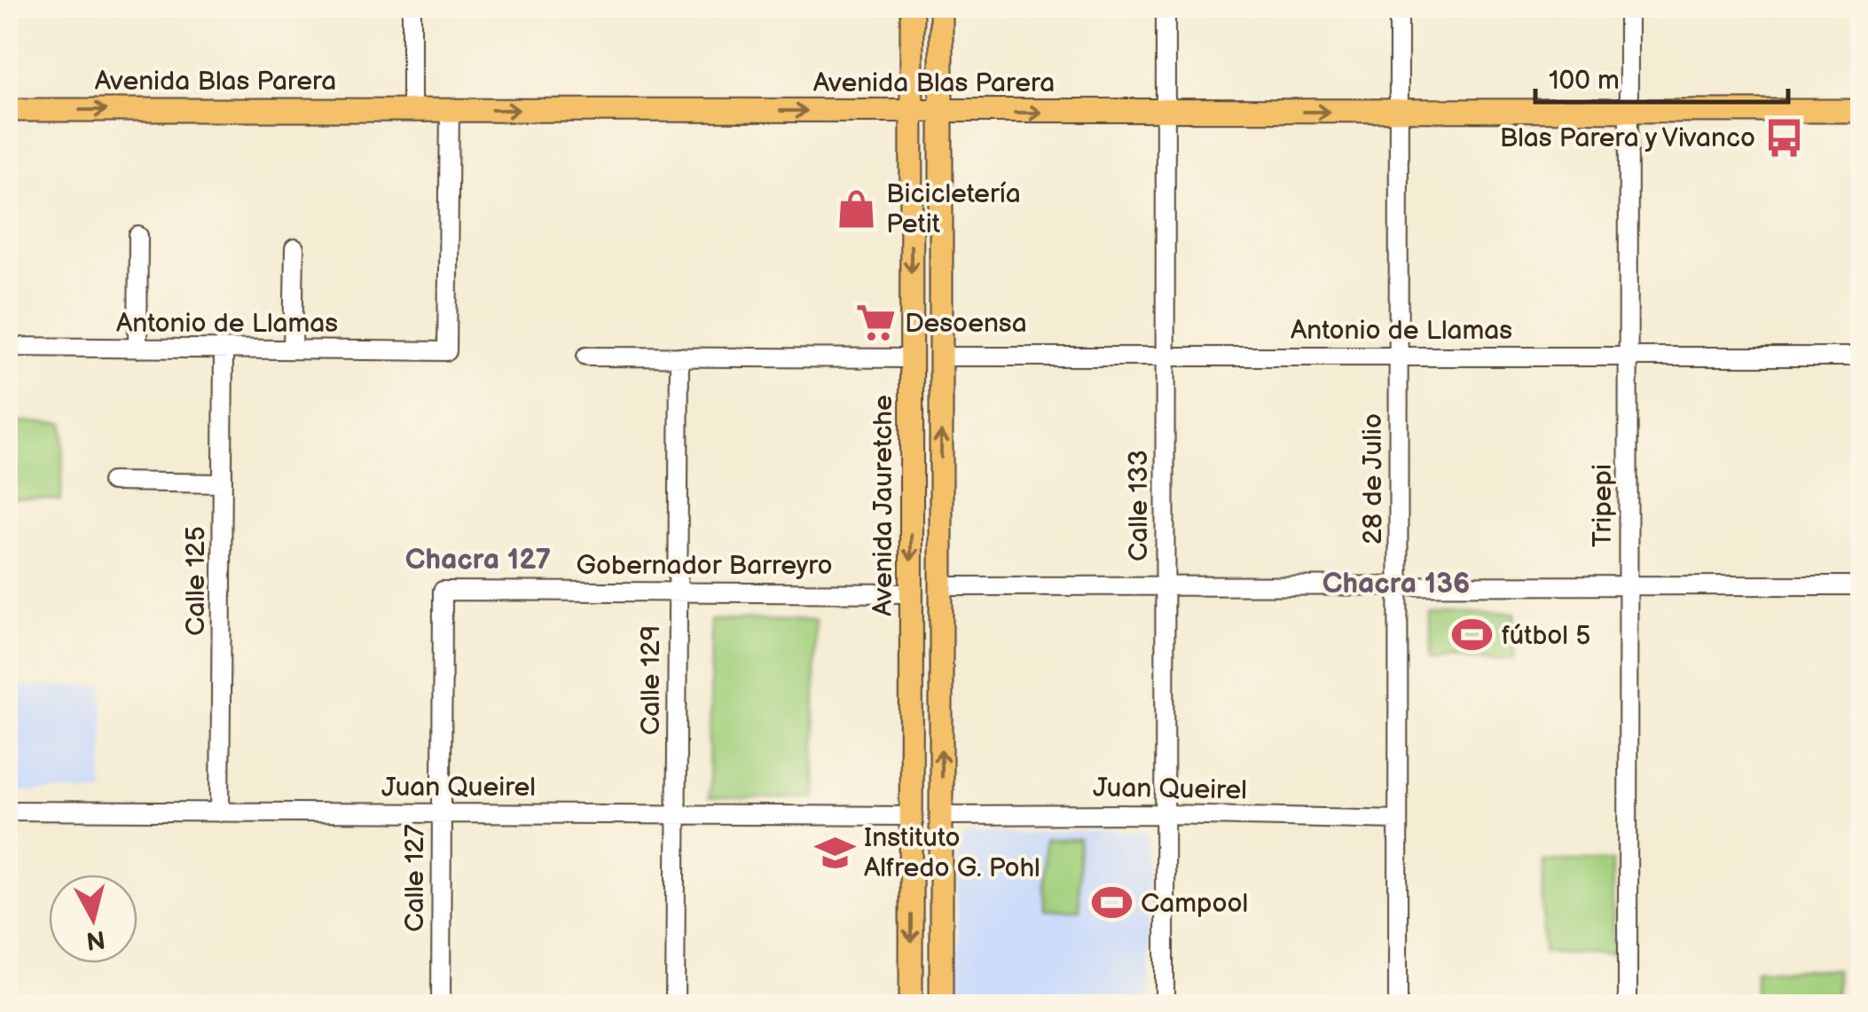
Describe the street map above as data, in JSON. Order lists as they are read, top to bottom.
{
  "streets": {
    "main road": ["Avenida Blas Parera", "Avenida Jauretche"],
    "street": [
      "Antonio de Llamas",
      "28 de Julio",
      "Calle 133",
      "Tripepi",
      "Gobernador Barreyro",
      "Calle 125",
      "Calle 129",
      "Juan Queirel",
      "Calle 127"
    ]
  },
  "crossings": [
    ["Avenida Blas Parera", "Antonio de Llamas"],
    ["Avenida Blas Parera", "28 de Julio"],
    ["Avenida Blas Parera", "Avenida Jauretche"],
    ["Avenida Blas Parera", "Calle 133"],
    ["Avenida Blas Parera", "Tripepi"],
    ["Antonio de Llamas", "28 de Julio"],
    ["Antonio de Llamas", "Calle 133"],
    ["Antonio de Llamas", "Tripepi"],
    ["Antonio de Llamas", "Calle 125"],
    ["28 de Julio", "Juan Queirel"],
    ["Avenida Jauretche", "Gobernador Barreyro"],
    ["Avenida Jauretche", "Juan Queirel"],
    ["Calle 133", "Juan Queirel"],
    ["Gobernador Barreyro", "Calle 129"],
    ["Gobernador Barreyro", "Calle 127"],
    ["Calle 125", "Juan Queirel"],
    ["Calle 129", "Juan Queirel"],
    ["Juan Queirel", "Calle 127"]
  ],
  "one_way": ["Avenida Blas Parera"],
  "districts": ["Chacra 127", "Chacra 136"],
  "places": {
    "bus stop": ["Blas Parera y Vivanco"],
    "shop": ["Bicicletería Petit"],
    "supermarket": ["Desoensa"],
    "sports": ["fútbol 5", "Campool"],
    "school or university": ["Instituto Alfredo G. Pohl"]
  },
  "scale_bar": "100 m",
  "north": "bottom"
}
